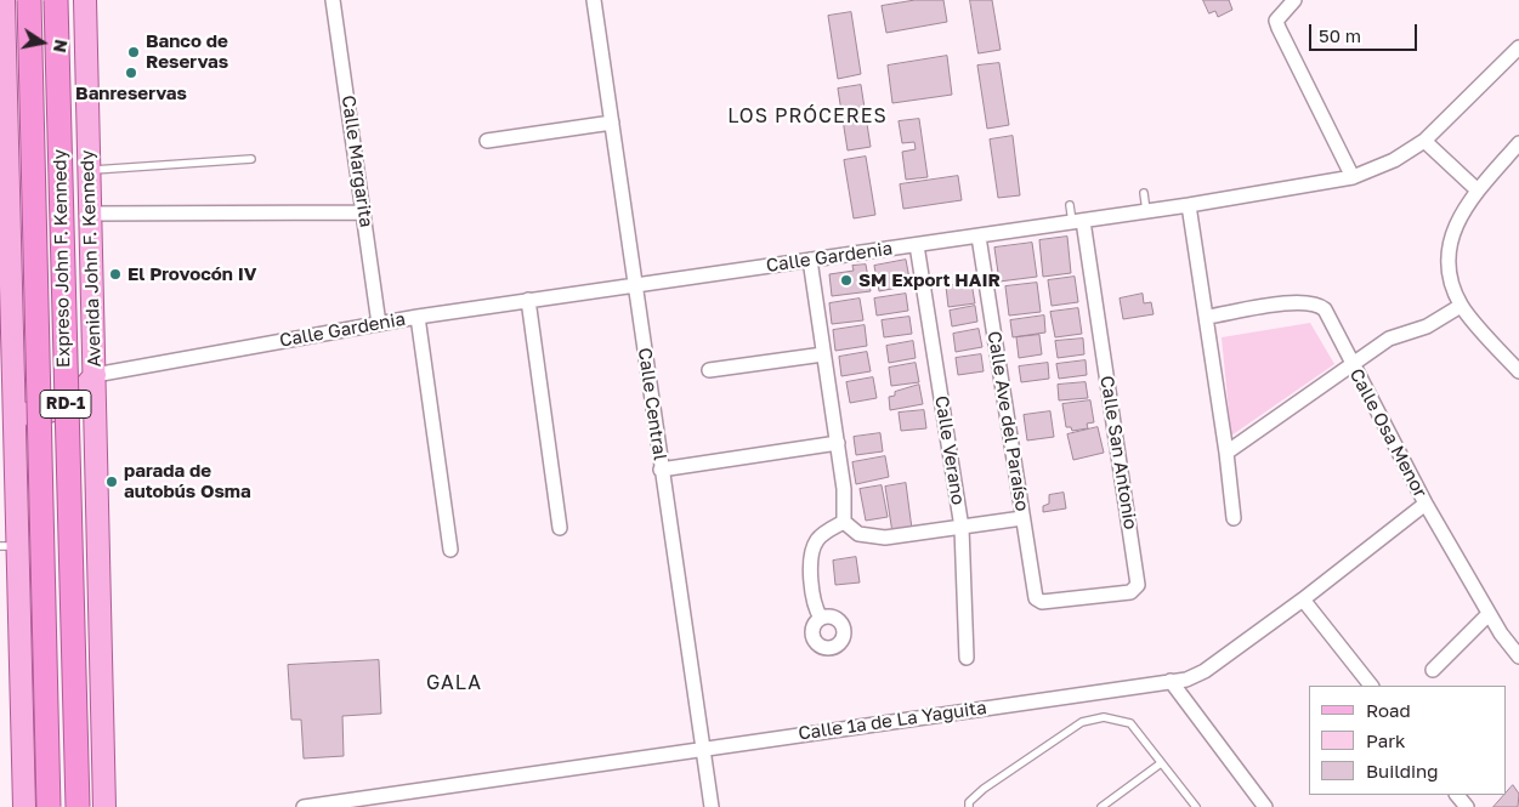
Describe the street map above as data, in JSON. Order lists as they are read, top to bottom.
{
  "streets": {
    "highway": ["Expreso John F. Kennedy", "RD-1"],
    "main road": ["Avenida John F. Kennedy"],
    "street": [
      "Calle Margarita",
      "Calle Gardenia",
      "Calle Central",
      "Calle Ave del Paraíso",
      "Calle Osa Menor",
      "Calle Verano",
      "Calle San Antonio",
      "Calle 1a de La Yaguita"
    ]
  },
  "crossings": [
    ["Calle Margarita", "Calle Gardenia"],
    ["Calle Gardenia", "Avenida John F. Kennedy"],
    ["Calle Gardenia", "Calle Central"],
    ["Calle Gardenia", "Calle Ave del Paraíso"],
    ["Calle Gardenia", "Calle Verano"],
    ["Calle Gardenia", "Calle San Antonio"],
    ["Calle Central", "Calle 1a de La Yaguita"],
    ["Calle Ave del Paraíso", "Calle San Antonio"],
    ["Calle Osa Menor", "Calle 1a de La Yaguita"]
  ],
  "districts": ["LOS PRÓCERES", "GALA"],
  "places": [
    "Banco de Reservas",
    "Banreservas",
    "El Provocón IV",
    "SM Export HAIR",
    "parada de autobús Osma"
  ],
  "legend": ["Road", "Park", "Building"],
  "scale_bar": "50 m",
  "north": "right"
}
